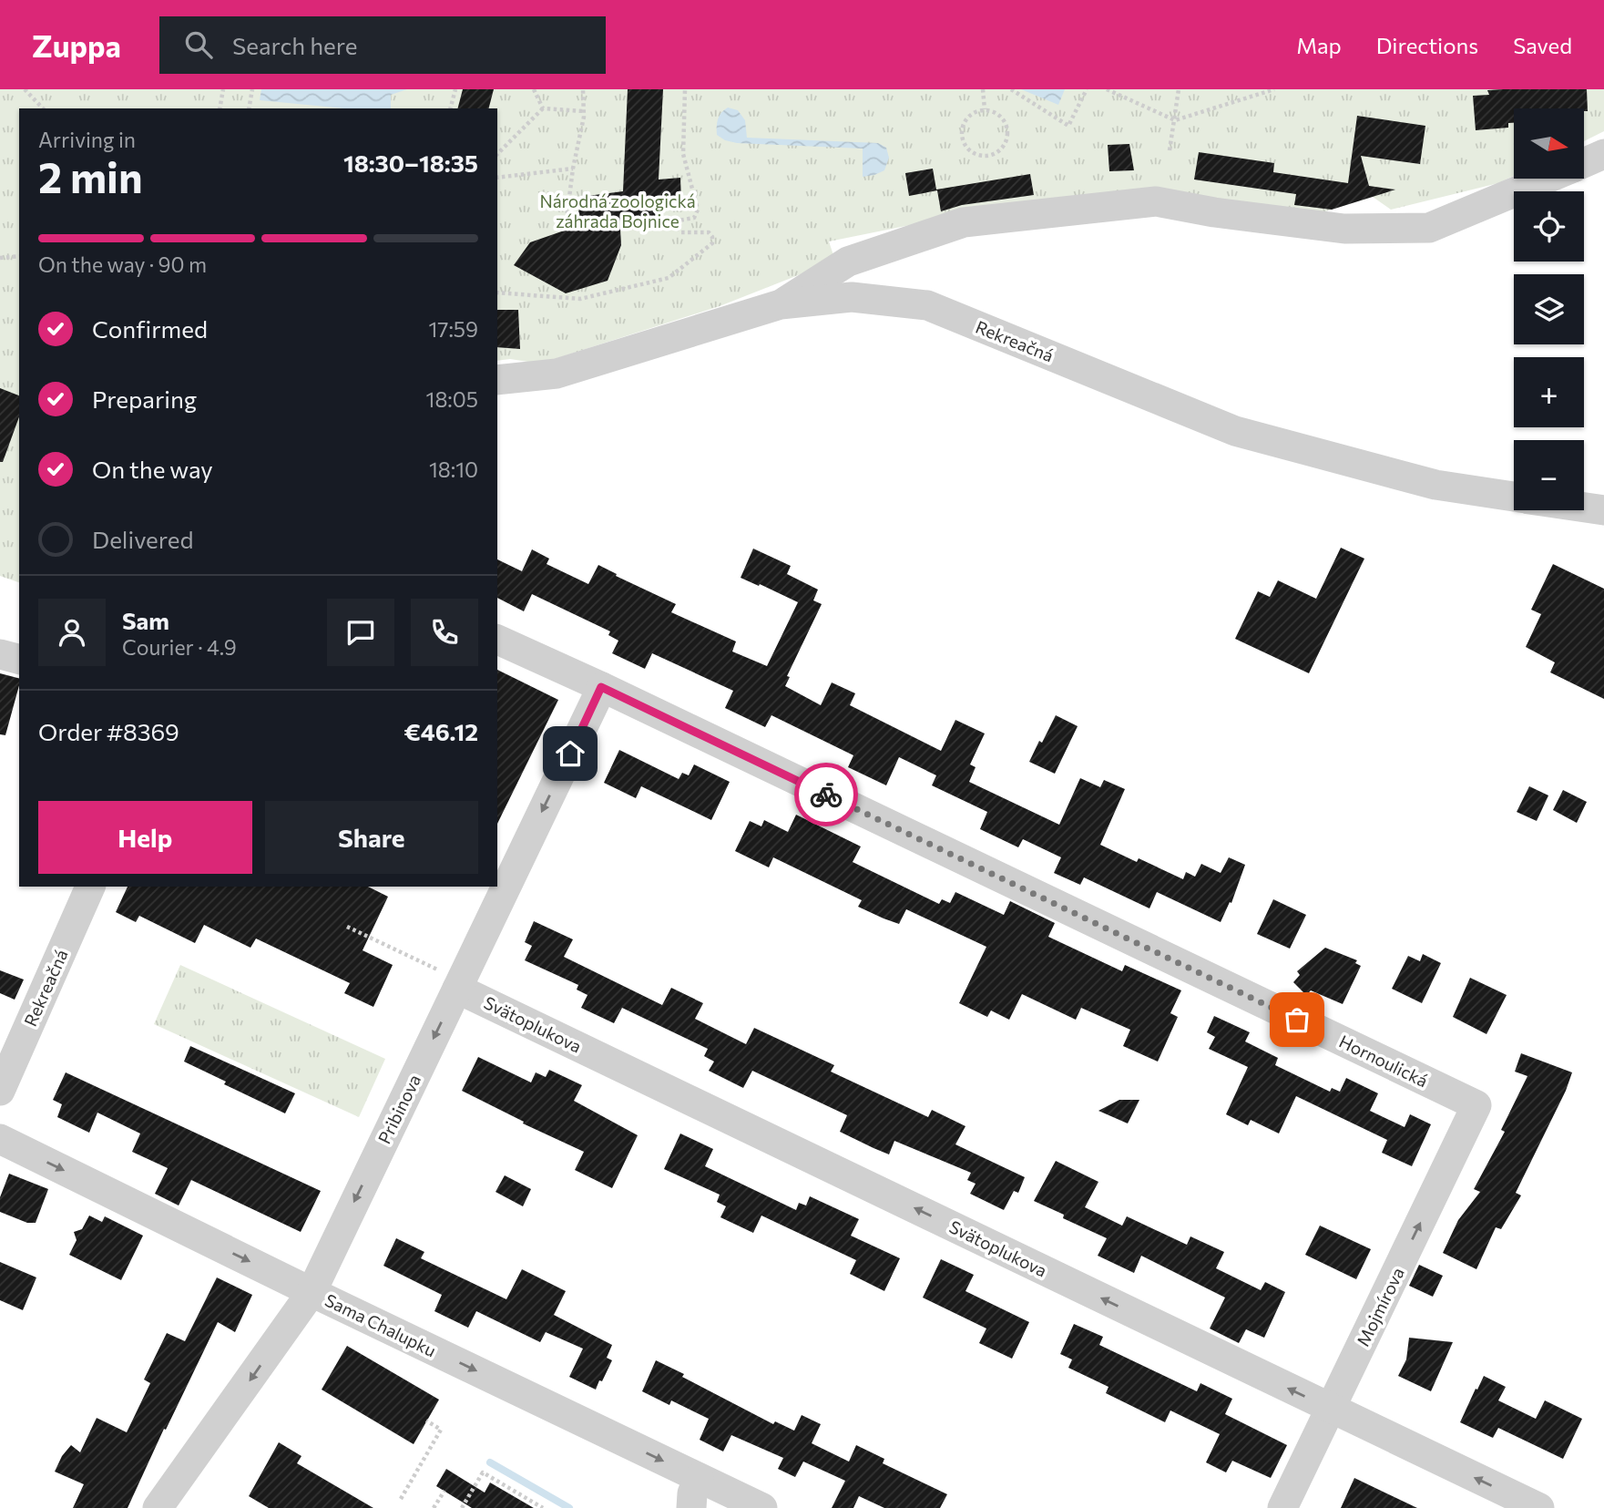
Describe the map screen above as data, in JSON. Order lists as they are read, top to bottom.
{
  "streets": {
    "street": [
      "Rekreačná",
      "Svätoplukova",
      "Hornoulická",
      "Pribinova",
      "Mojmírova",
      "Sama Chalupku"
    ]
  },
  "crossings": [
    ["Svätoplukova", "Pribinova"],
    ["Svätoplukova", "Mojmírova"],
    ["Hornoulická", "Pribinova"],
    ["Hornoulická", "Mojmírova"],
    ["Pribinova", "Sama Chalupku"]
  ],
  "one_way": [
    "Svätoplukova",
    "Pribinova",
    "Mojmírova",
    "Sama Chalupku"
  ],
  "parks": ["Národná zoologická záhrada Bojnice"],
  "north": "right",
  "page": {
    "header": "Zuppa",
    "search": "Search here",
    "nav": ["Map", "Directions", "Saved"],
    "map_buttons": ["+", "−"],
    "heading": ["2 min", "Arriving in", "18:30–18:35"],
    "panel": [
      "Sam",
      "Courier · 4.9",
      "Order #8369",
      "€46.12"
    ],
    "bar": "On the way · 90 m",
    "list": [
      ["Confirmed", "17:59"],
      ["Preparing", "18:05"],
      ["On the way", "18:10"],
      "Delivered"
    ],
    "buttons": ["Help", "Share"]
  }
}
